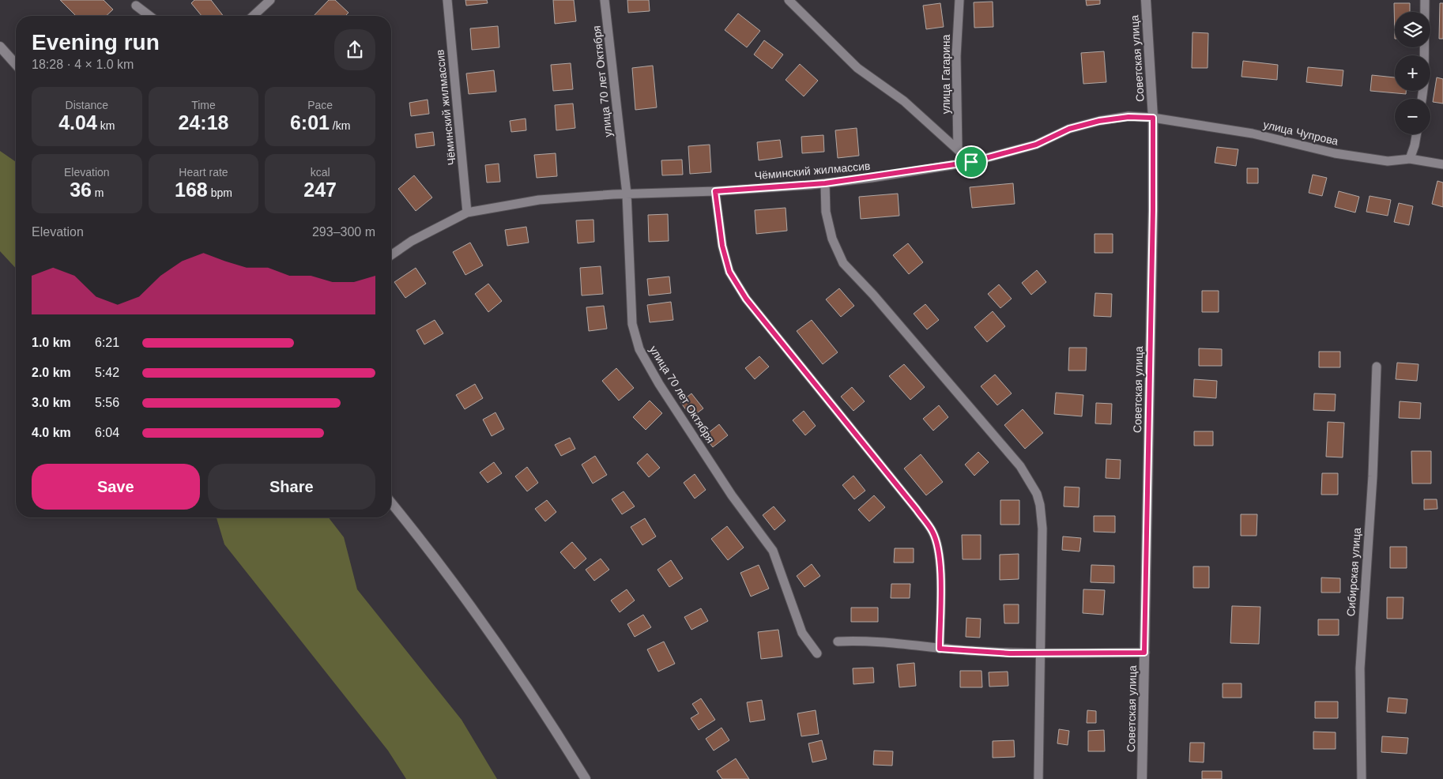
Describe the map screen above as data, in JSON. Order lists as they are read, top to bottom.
{
  "streets": {
    "main road": ["Советская улица"],
    "street": [
      "улица Гагарина",
      "улица 70 лет Октября",
      "Чёминский жилмассив",
      "улица Чупрова",
      "Сибирская улица"
    ]
  },
  "crossings": [
    ["Советская улица", "Чёминский жилмассив"],
    ["Советская улица", "улица Чупрова"],
    ["улица 70 лет Октября", "Чёминский жилмассив"],
    ["Чёминский жилмассив", "улица Чупрова"]
  ],
  "page": {
    "map_buttons": ["+", "−"],
    "heading": ["Evening run", "18:28 · 4 × 1.0 km"],
    "stats": [
      ["Distance", "4.04 km"],
      ["Time", "24:18"],
      ["Pace", "6:01 /km"],
      ["Elevation", "36 m"],
      ["Heart rate", "168 bpm"],
      ["kcal", "247"]
    ],
    "chart": ["Elevation", "293–300 m"],
    "list": [
      {
        "name": "1.0 km",
        "note": "6:21"
      },
      {
        "name": "2.0 km",
        "note": "5:42"
      },
      {
        "name": "3.0 km",
        "note": "5:56"
      },
      {
        "name": "4.0 km",
        "note": "6:04"
      }
    ],
    "buttons": ["Save", "Share"]
  }
}
